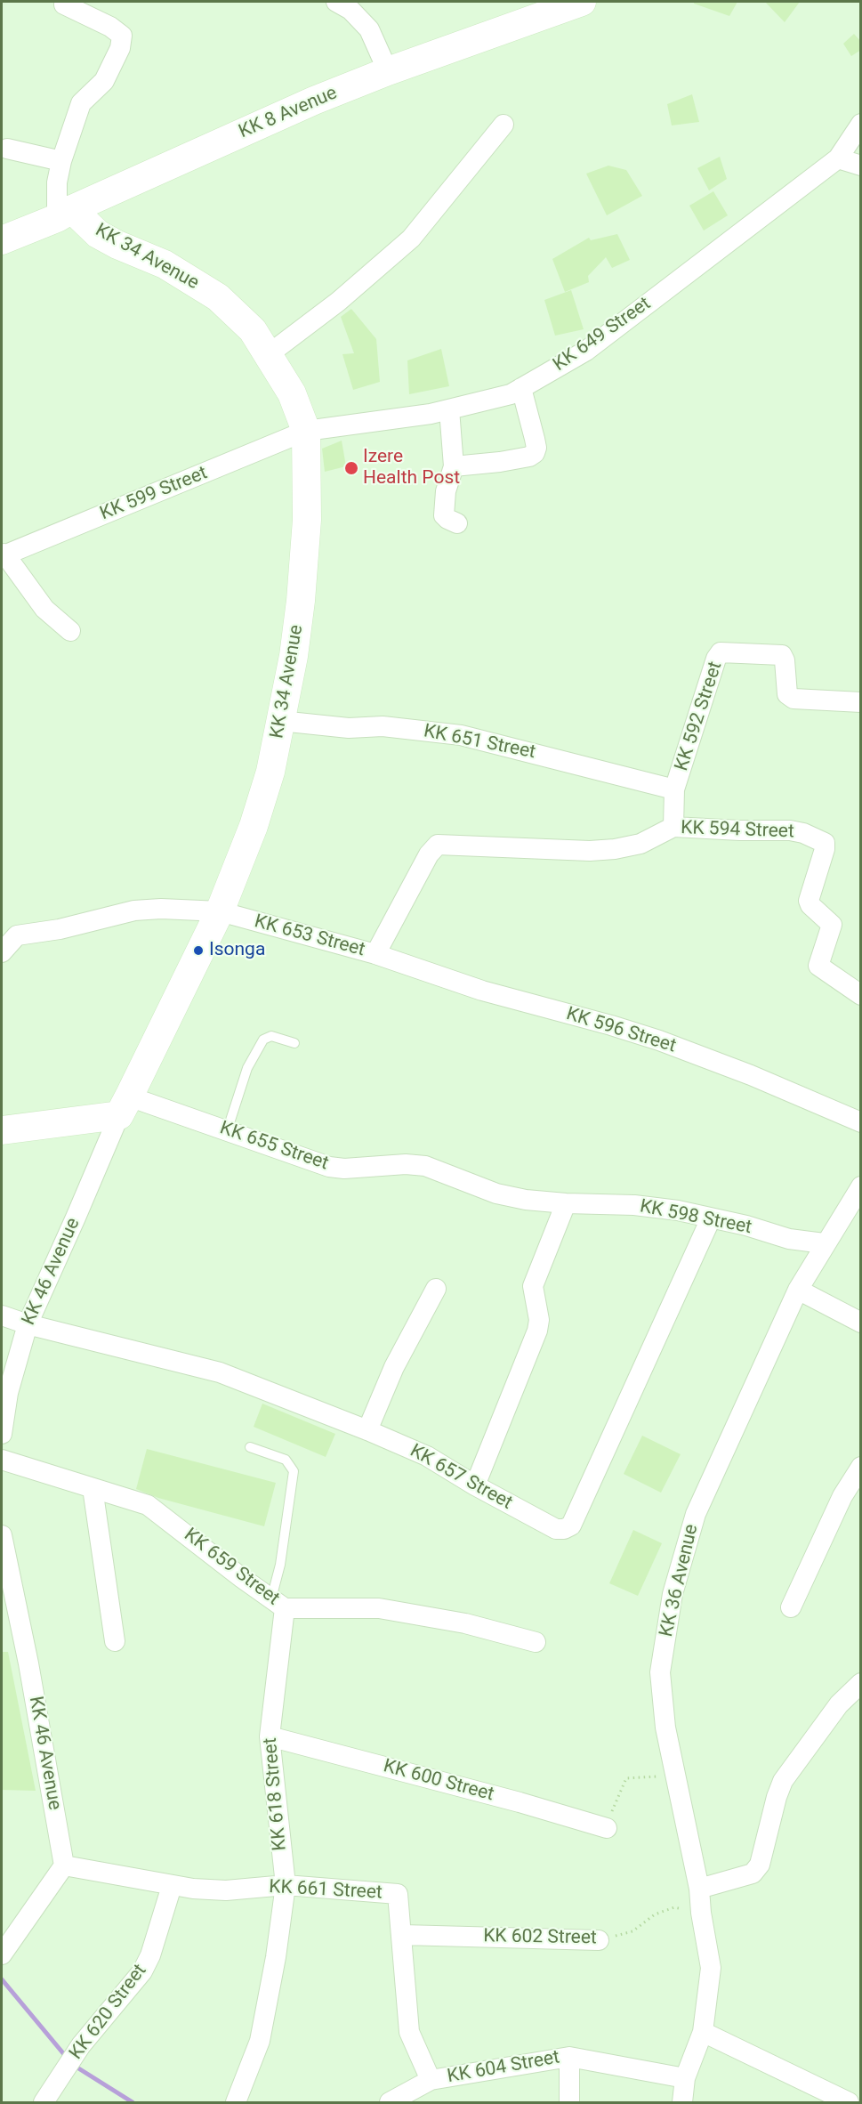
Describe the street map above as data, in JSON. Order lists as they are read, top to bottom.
{
  "streets": {
    "main road": ["KK 8 Avenue", "KK 34 Avenue"],
    "street": [
      "KK 649 Street",
      "KK 599 Street",
      "KK 592 Street",
      "KK 651 Street",
      "KK 594 Street",
      "KK 653 Street",
      "KK 596 Street",
      "KK 655 Street",
      "KK 598 Street",
      "KK 46 Avenue",
      "KK 657 Street",
      "KK 659 Street",
      "KK 36 Avenue",
      "KK 600 Street",
      "KK 618 Street",
      "KK 661 Street",
      "KK 602 Street",
      "KK 620 Street",
      "KK 604 Street"
    ]
  },
  "crossings": [
    ["KK 8 Avenue", "KK 34 Avenue"],
    ["KK 34 Avenue", "KK 649 Street"],
    ["KK 34 Avenue", "KK 599 Street"],
    ["KK 34 Avenue", "KK 651 Street"],
    ["KK 34 Avenue", "KK 653 Street"],
    ["KK 34 Avenue", "KK 655 Street"],
    ["KK 34 Avenue", "KK 46 Avenue"],
    ["KK 649 Street", "KK 599 Street"],
    ["KK 592 Street", "KK 651 Street"],
    ["KK 592 Street", "KK 594 Street"],
    ["KK 594 Street", "KK 653 Street"],
    ["KK 653 Street", "KK 596 Street"],
    ["KK 655 Street", "KK 598 Street"],
    ["KK 655 Street", "KK 46 Avenue"],
    ["KK 598 Street", "KK 657 Street"],
    ["KK 598 Street", "KK 36 Avenue"],
    ["KK 46 Avenue", "KK 657 Street"],
    ["KK 46 Avenue", "KK 661 Street"],
    ["KK 659 Street", "KK 618 Street"],
    ["KK 36 Avenue", "KK 602 Street"],
    ["KK 36 Avenue", "KK 604 Street"],
    ["KK 600 Street", "KK 618 Street"],
    ["KK 618 Street", "KK 661 Street"],
    ["KK 661 Street", "KK 602 Street"],
    ["KK 661 Street", "KK 620 Street"],
    ["KK 661 Street", "KK 604 Street"]
  ],
  "places": ["Izere Health Post", "Isonga"]
}
